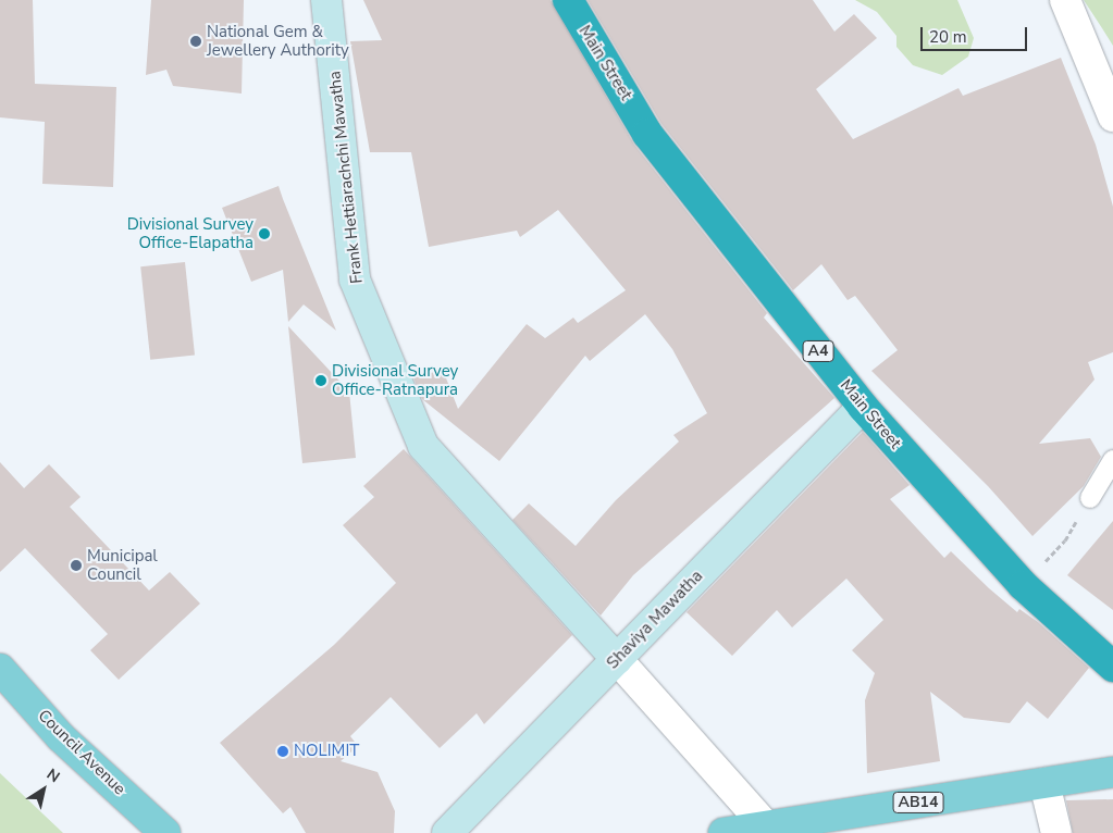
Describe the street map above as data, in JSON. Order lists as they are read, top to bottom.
{
  "streets": {
    "highway": ["Main Street", "A4"],
    "main road": ["Council Avenue", "AB14"],
    "street": ["Frank Hettiarachchi Mawatha", "Shaviya Mawatha"]
  },
  "crossings": [
    ["Main Street", "Shaviya Mawatha"],
    ["Frank Hettiarachchi Mawatha", "Shaviya Mawatha"]
  ],
  "places": [
    "National Gem & Jewellery Authority",
    "Divisional Survey Office-Elapatha",
    "Divisional Survey Office-Ratnapura",
    "Municipal Council",
    "NOLIMIT"
  ],
  "scale_bar": "20 m",
  "north": "top right"
}
